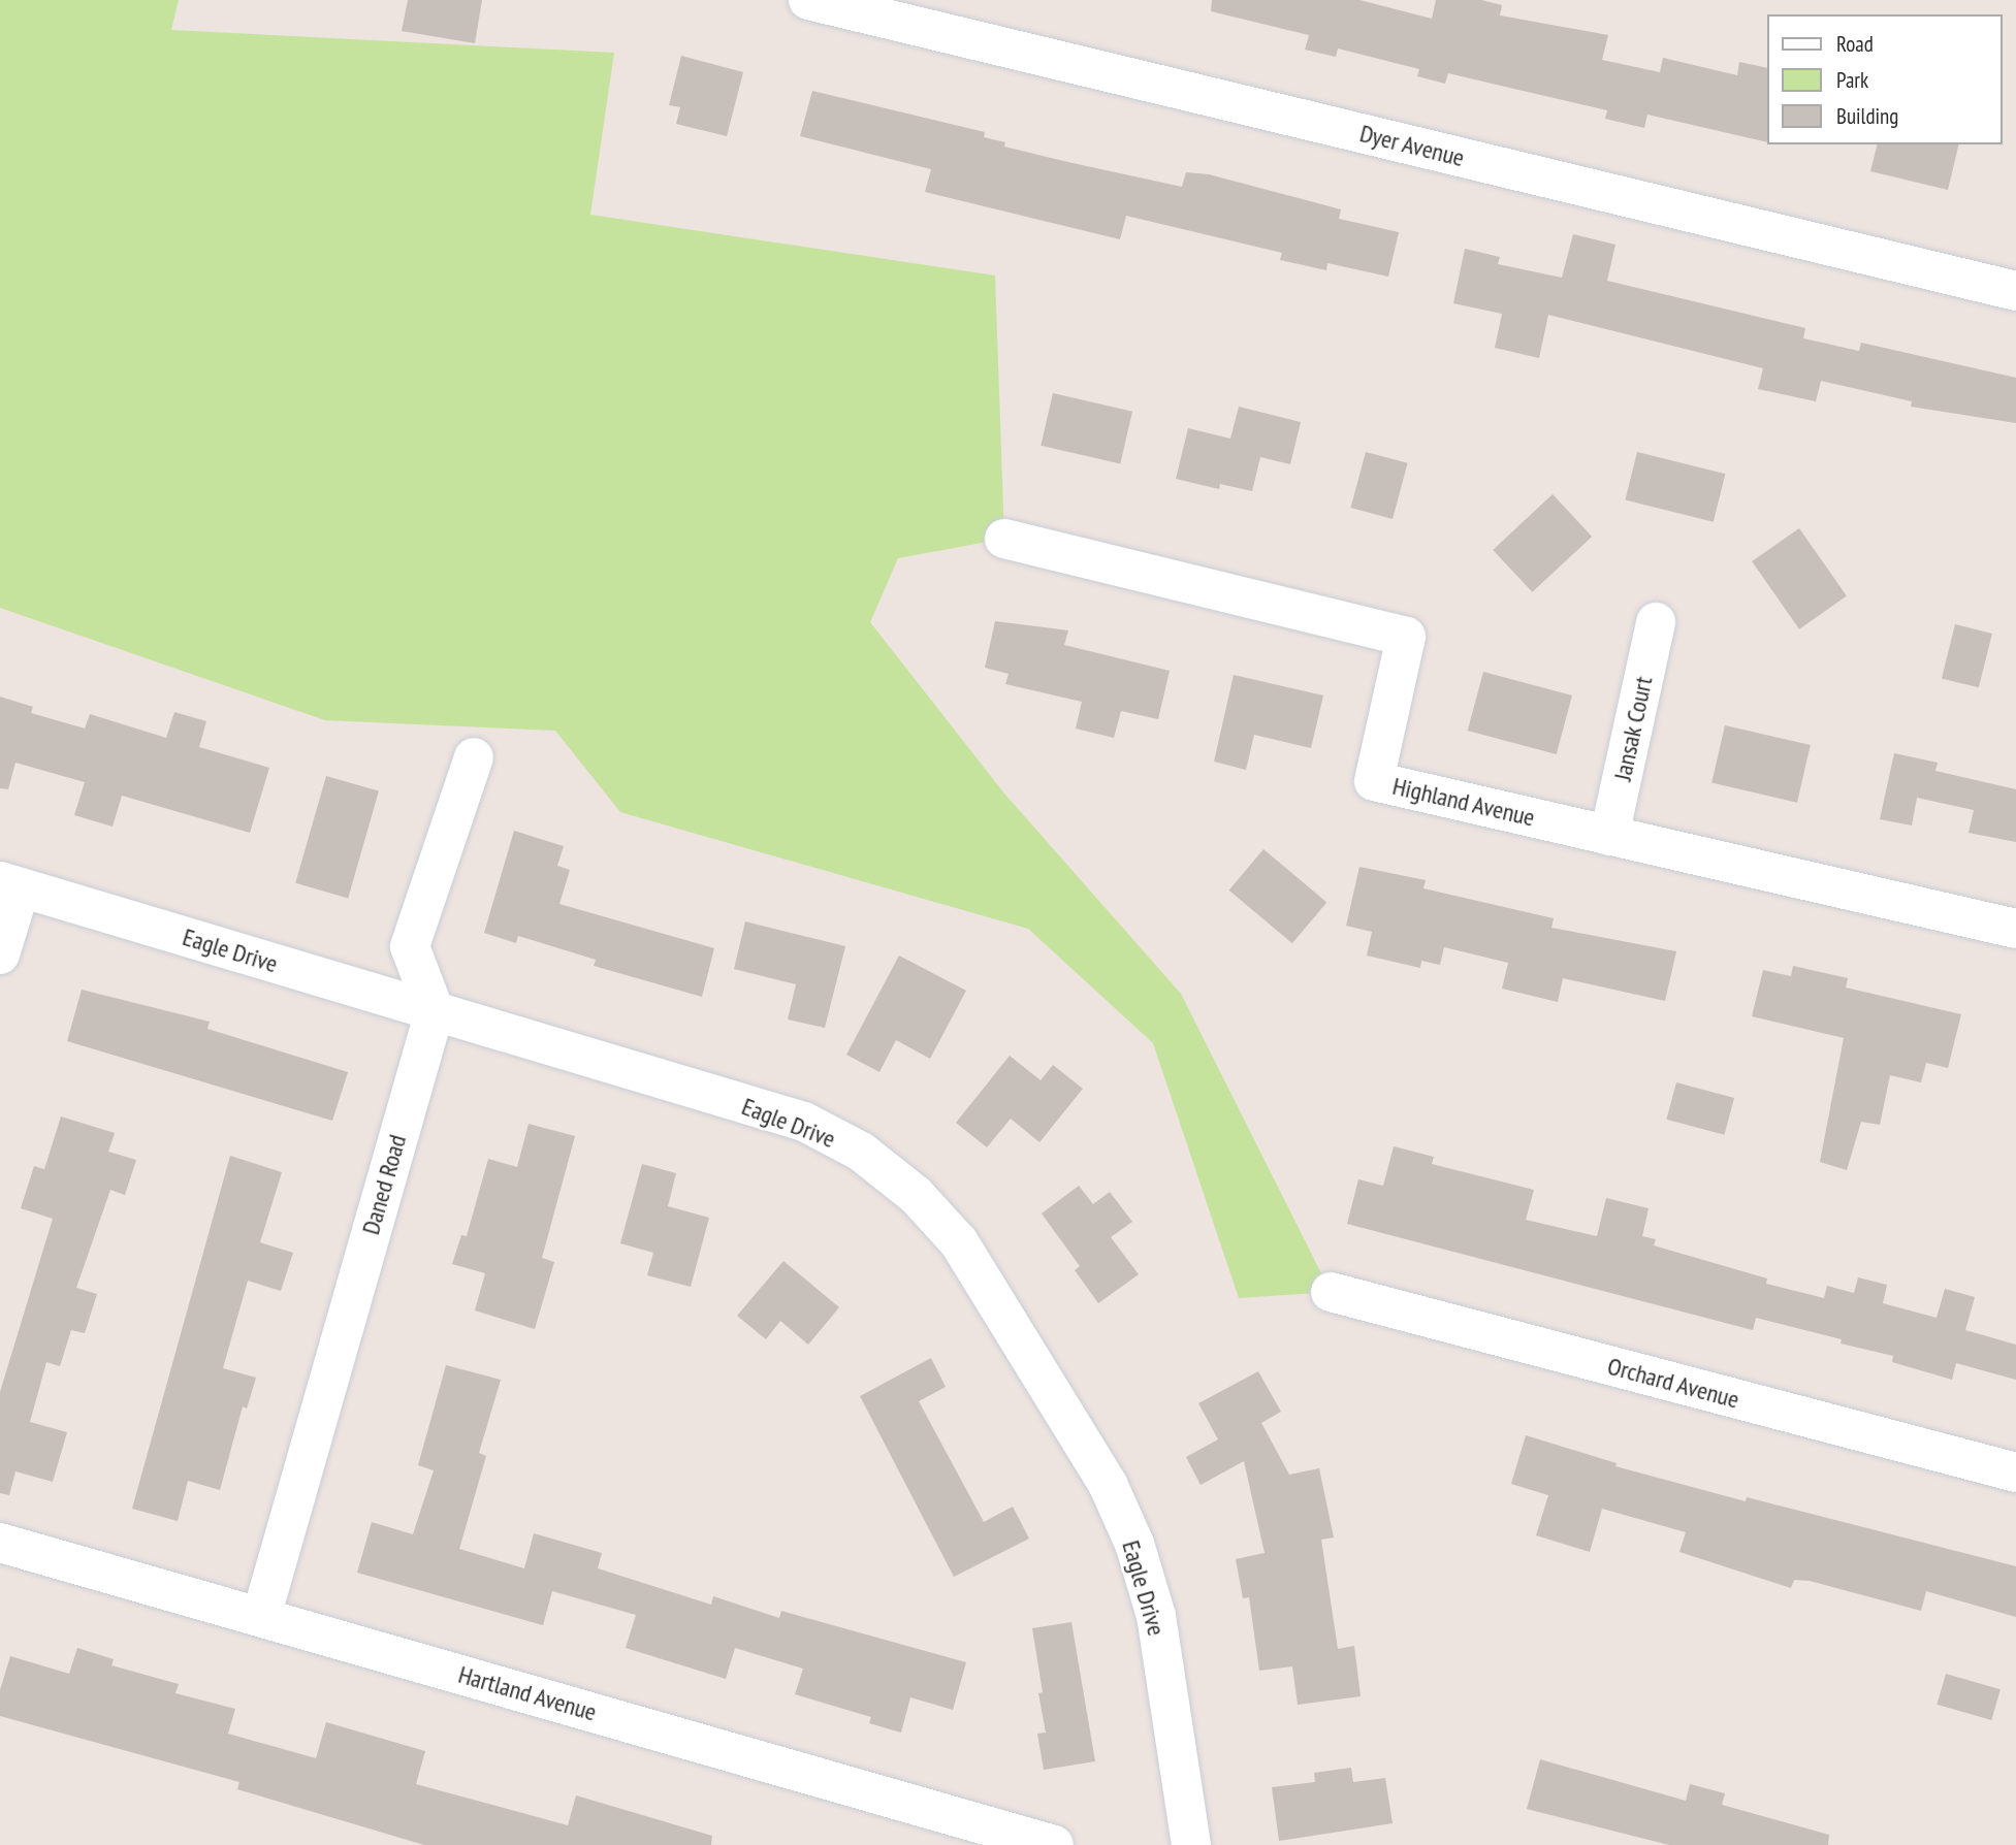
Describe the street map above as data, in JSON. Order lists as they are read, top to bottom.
{
  "streets": {
    "street": [
      "Dyer Avenue",
      "Jansak Court",
      "Highland Avenue",
      "Eagle Drive",
      "Daned Road",
      "Orchard Avenue",
      "Hartland Avenue"
    ]
  },
  "crossings": [
    ["Jansak Court", "Highland Avenue"],
    ["Eagle Drive", "Daned Road"],
    ["Daned Road", "Hartland Avenue"]
  ],
  "legend": ["Road", "Park", "Building"]
}
